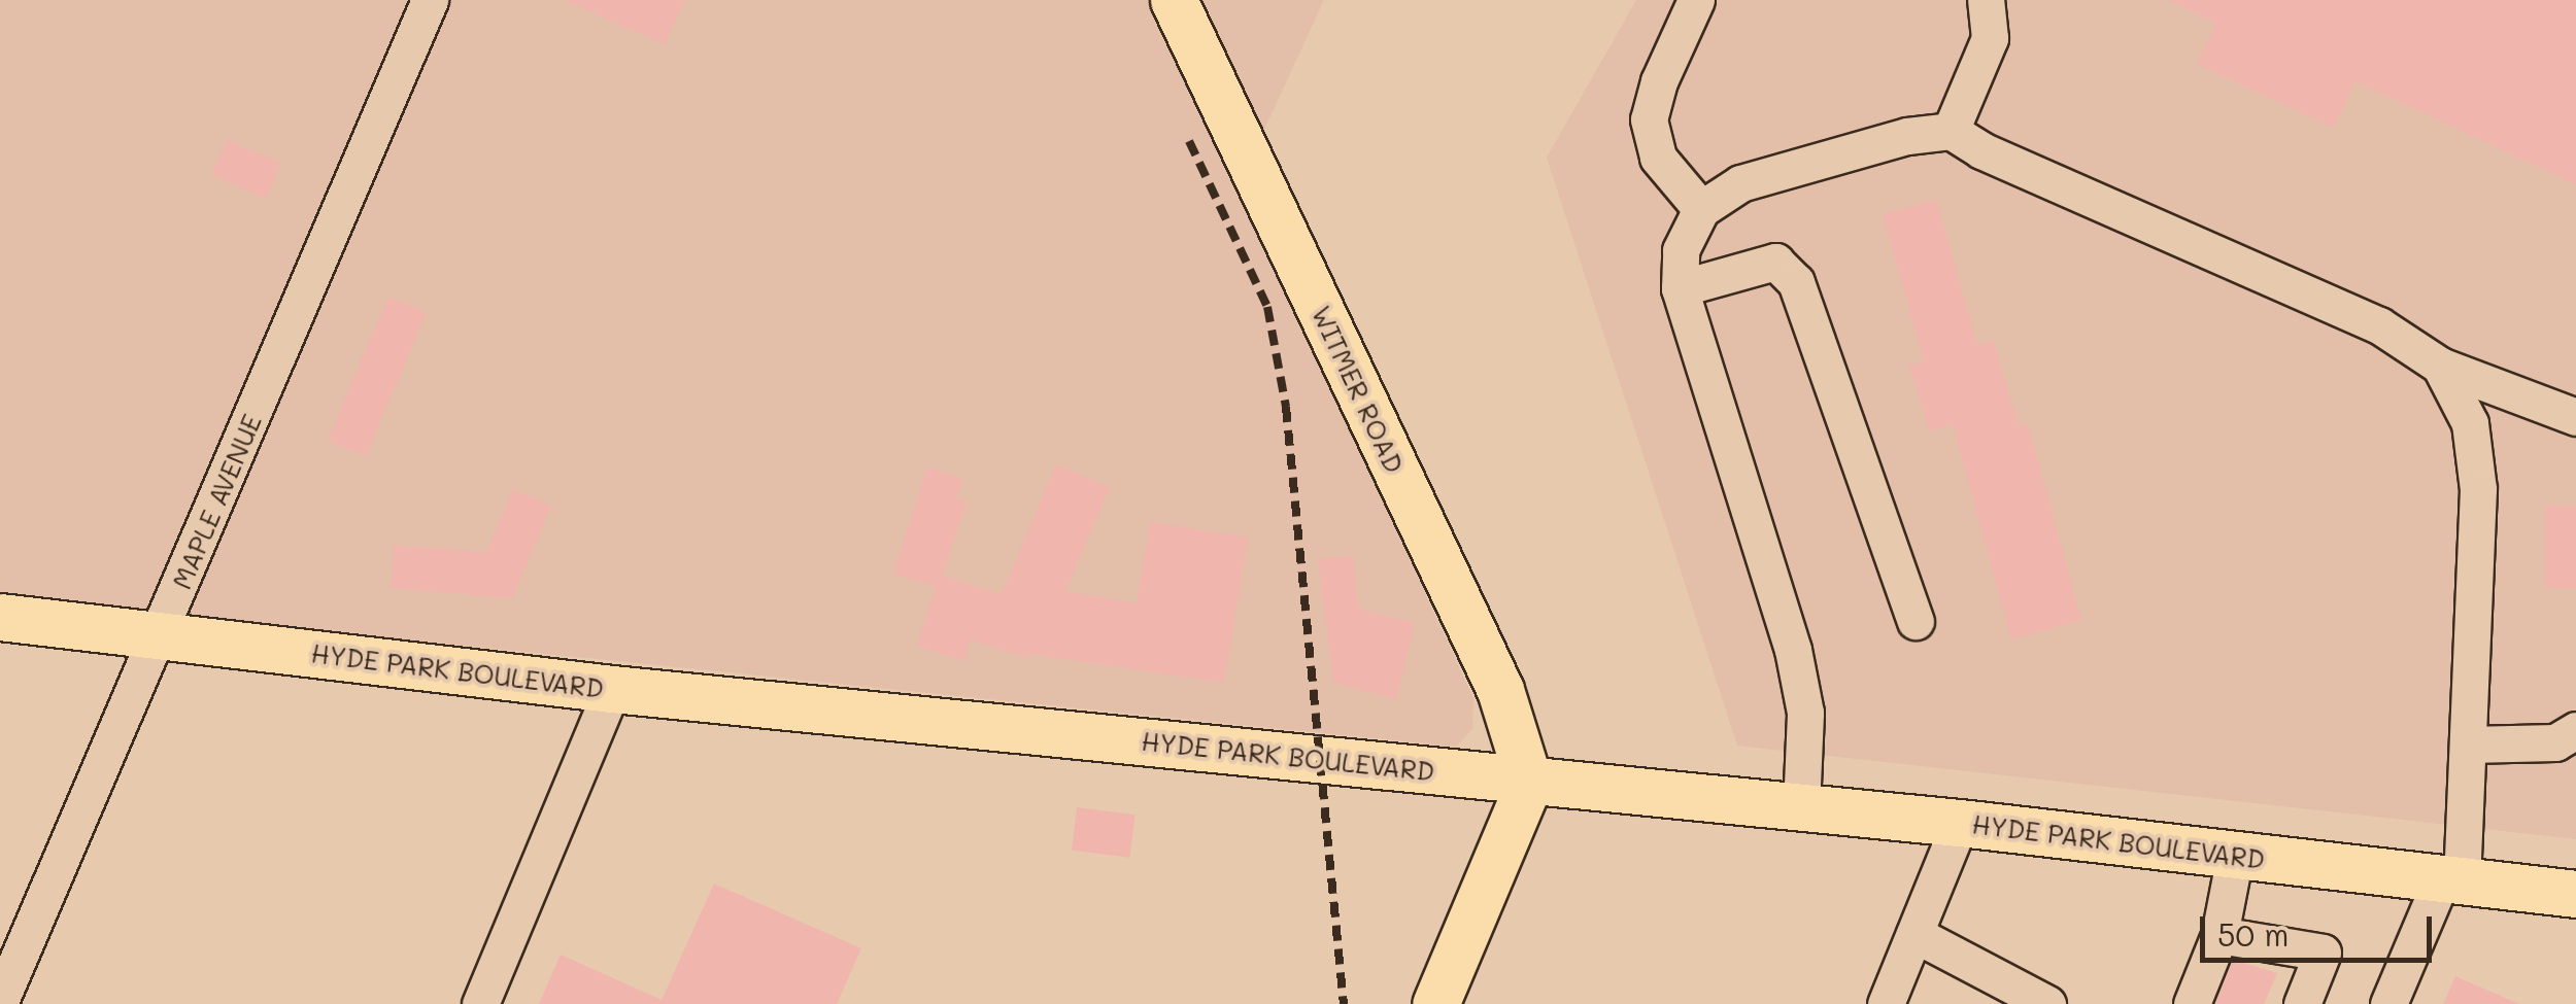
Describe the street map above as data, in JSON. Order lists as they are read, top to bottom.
{
  "streets": {
    "main road": ["WITMER ROAD", "HYDE PARK BOULEVARD"],
    "street": ["MAPLE AVENUE"]
  },
  "crossings": [
    ["WITMER ROAD", "HYDE PARK BOULEVARD"],
    ["MAPLE AVENUE", "HYDE PARK BOULEVARD"]
  ],
  "scale_bar": "50 m"
}
